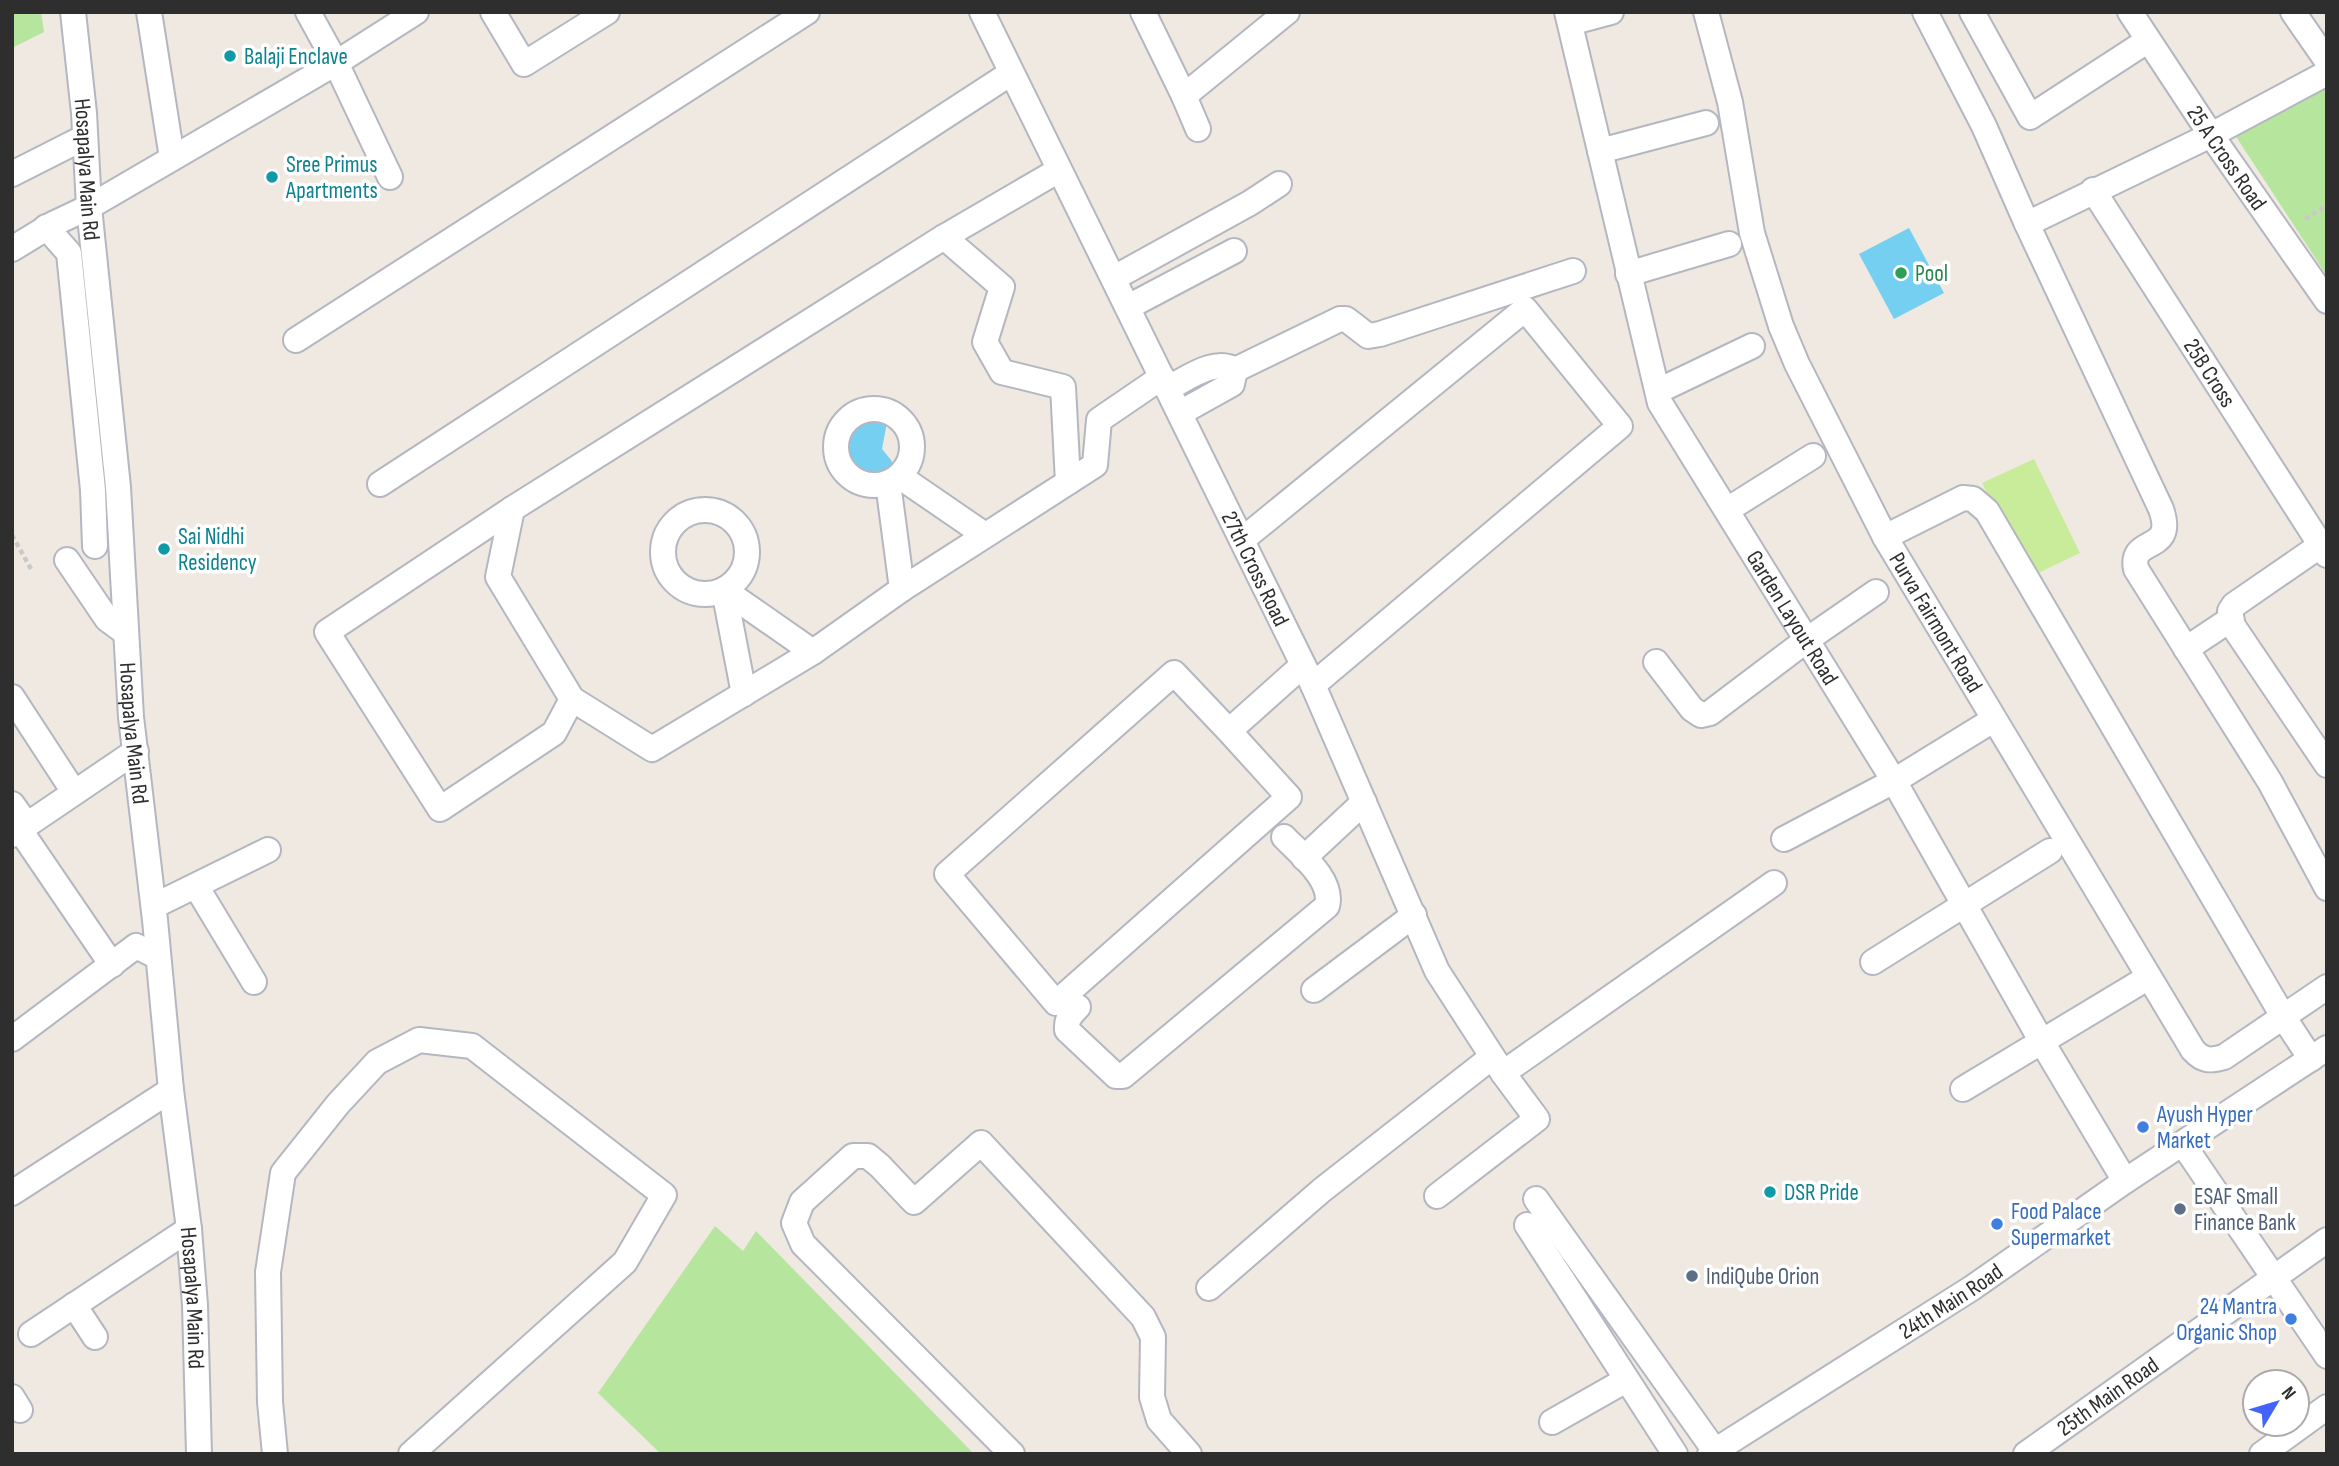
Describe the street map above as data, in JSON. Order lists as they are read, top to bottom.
{
  "streets": {
    "street": [
      "25 A Cross Road",
      "Hosapalya Main Rd",
      "25B Cross",
      "27th Cross Road",
      "Garden Layout Road",
      "Purva Fairmont Road",
      "24th Main Road",
      "25th Main Road"
    ]
  },
  "crossings": [
    ["Garden Layout Road", "24th Main Road"]
  ],
  "places": [
    "Balaji Enclave",
    "Sree Primus Apartments",
    "Pool",
    "Sai Nidhi Residency",
    "Ayush Hyper Market",
    "DSR Pride",
    "ESAF Small Finance Bank",
    "Food Palace Supermarket",
    "IndiQube Orion",
    "24 Mantra Organic Shop"
  ],
  "north": "top right"
}
